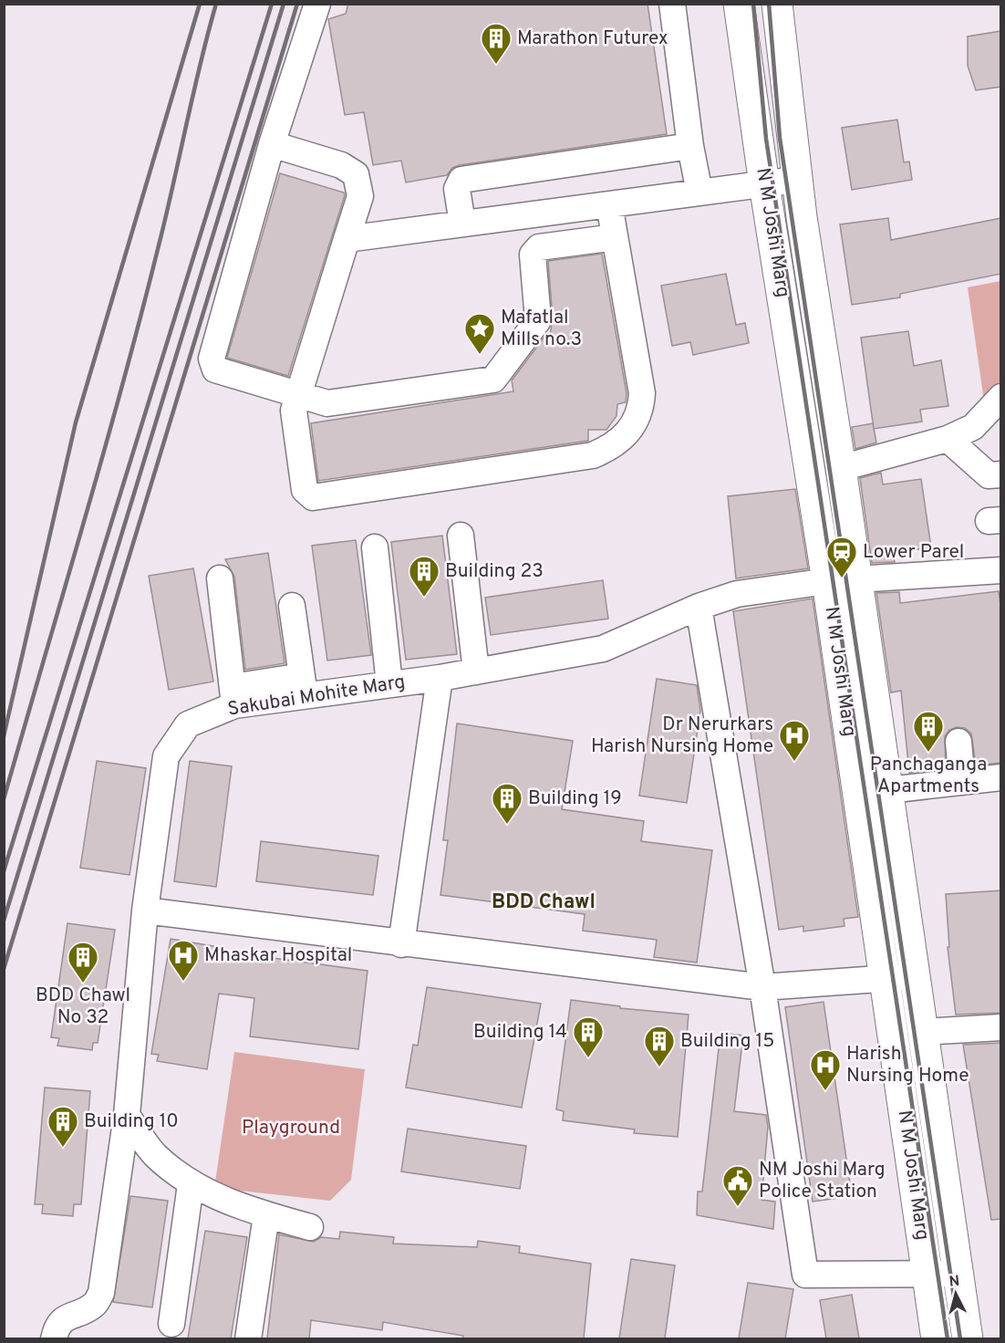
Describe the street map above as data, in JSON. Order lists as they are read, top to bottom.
{
  "streets": {
    "main road": ["N M Joshi Marg"],
    "street": ["Sakubai Mohite Marg"]
  },
  "crossings": [
    ["N M Joshi Marg", "Sakubai Mohite Marg"]
  ],
  "districts": ["BDD Chawl"],
  "parks": ["Playground"],
  "places": {
    "building": [
      "Marathon Futurex",
      "Building 23",
      "Panchaganga Apartments",
      "Building 19",
      "BDD Chawl No 32",
      "Building 14",
      "Building 15",
      "Building 10"
    ],
    "place": ["Mafatlal Mills no.3"],
    "station": ["Lower Parel"],
    "hospital": ["Dr Nerurkars Harish Nursing Home", "Mhaskar Hospital", "Harish Nursing Home"],
    "public building": ["NM Joshi Marg Police Station"]
  },
  "north": "top"
}
